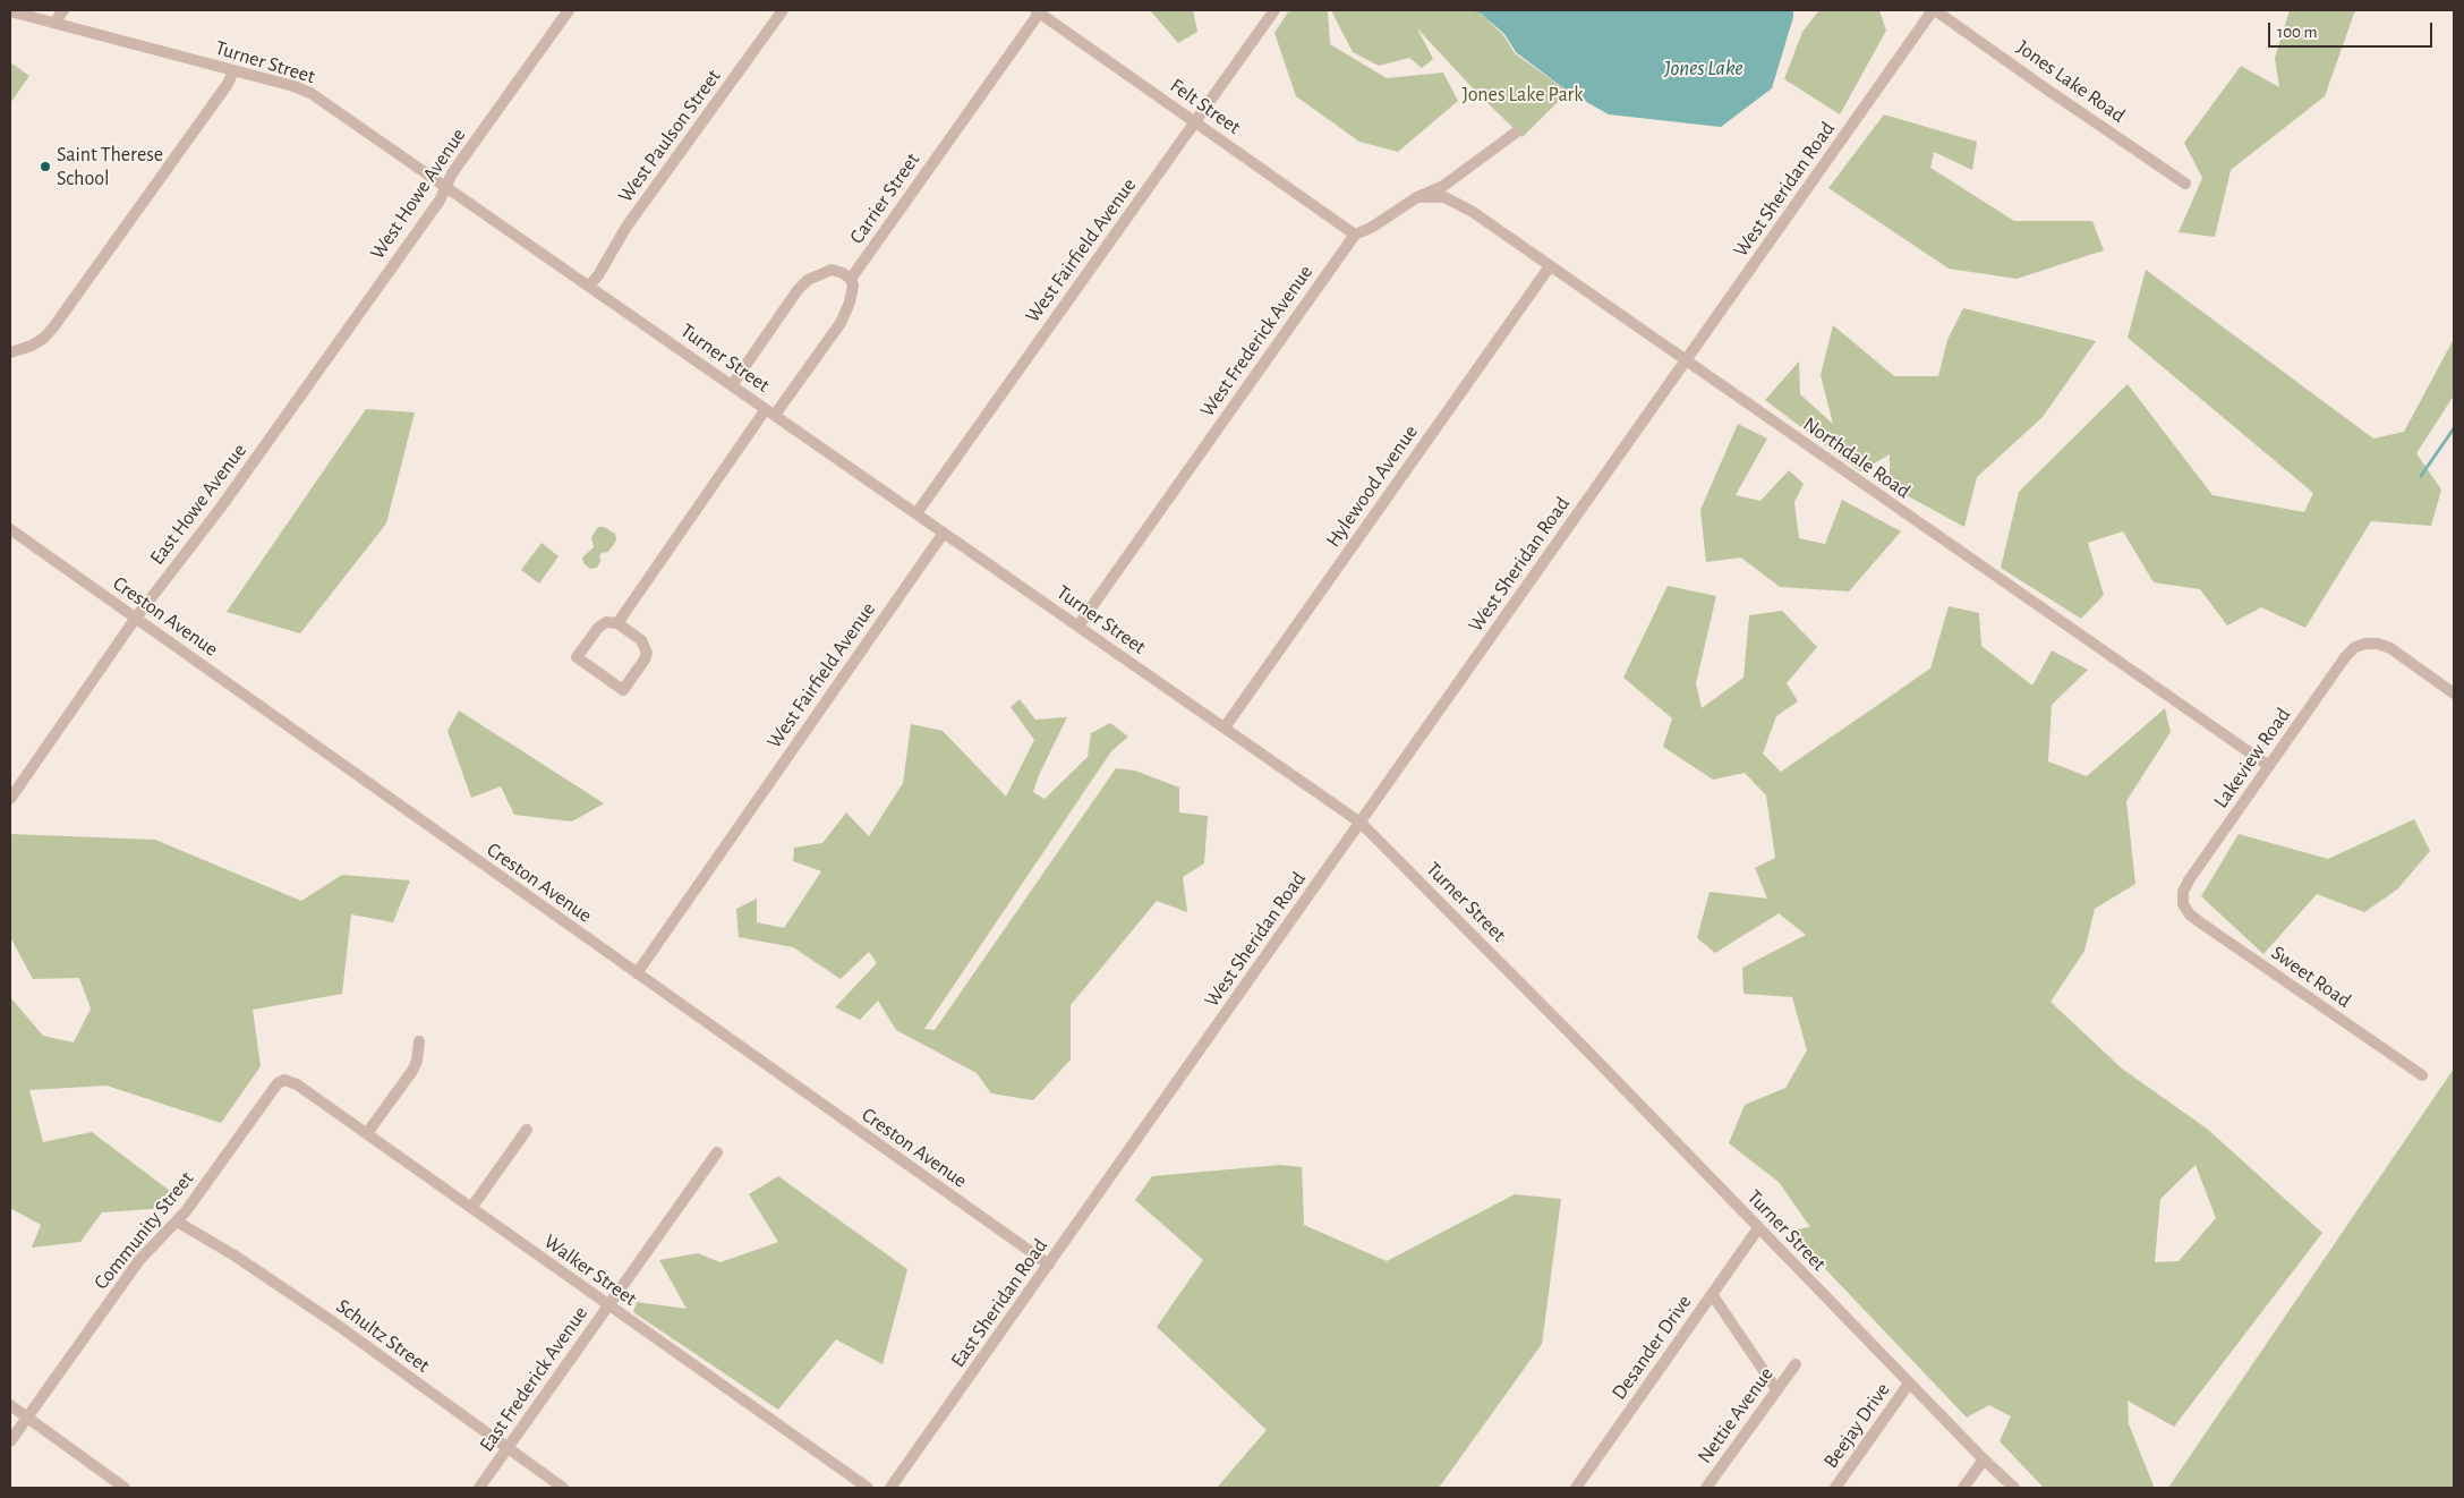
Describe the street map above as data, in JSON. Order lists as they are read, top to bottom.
{
  "streets": {
    "street": [
      "Turner Street",
      "Jones Lake Road",
      "Felt Street",
      "West Paulson Street",
      "West Sheridan Road",
      "West Howe Avenue",
      "Carrier Street",
      "West Fairfield Avenue",
      "West Frederick Avenue",
      "Northdale Road",
      "Hylewood Avenue",
      "East Howe Avenue",
      "Creston Avenue",
      "Lakeview Road",
      "Sweet Road",
      "Community Street",
      "Walker Street",
      "East Sheridan Road",
      "Schultz Street",
      "Desander Drive",
      "East Frederick Avenue",
      "Nettie Avenue",
      "Beejay Drive"
    ]
  },
  "crossings": [
    ["Turner Street", "West Paulson Street"],
    ["Turner Street", "West Sheridan Road"],
    ["Turner Street", "West Howe Avenue"],
    ["Turner Street", "Carrier Street"],
    ["Turner Street", "West Fairfield Avenue"],
    ["Turner Street", "West Frederick Avenue"],
    ["Turner Street", "Hylewood Avenue"],
    ["Turner Street", "Desander Drive"],
    ["Turner Street", "Beejay Drive"],
    ["Jones Lake Road", "West Sheridan Road"],
    ["Felt Street", "Carrier Street"],
    ["Felt Street", "West Fairfield Avenue"],
    ["Felt Street", "West Frederick Avenue"],
    ["West Sheridan Road", "Northdale Road"],
    ["West Sheridan Road", "East Sheridan Road"],
    ["West Howe Avenue", "East Howe Avenue"],
    ["West Fairfield Avenue", "Creston Avenue"],
    ["West Frederick Avenue", "Northdale Road"],
    ["Northdale Road", "Hylewood Avenue"],
    ["Northdale Road", "Lakeview Road"],
    ["East Howe Avenue", "Creston Avenue"],
    ["Creston Avenue", "East Sheridan Road"],
    ["Lakeview Road", "Sweet Road"],
    ["Community Street", "Walker Street"],
    ["Community Street", "Schultz Street"],
    ["Walker Street", "East Frederick Avenue"],
    ["Schultz Street", "East Frederick Avenue"]
  ],
  "water": ["Jones Lake"],
  "parks": ["Jones Lake Park"],
  "places": ["Saint Therese School"],
  "scale_bar": "100 m"
}
